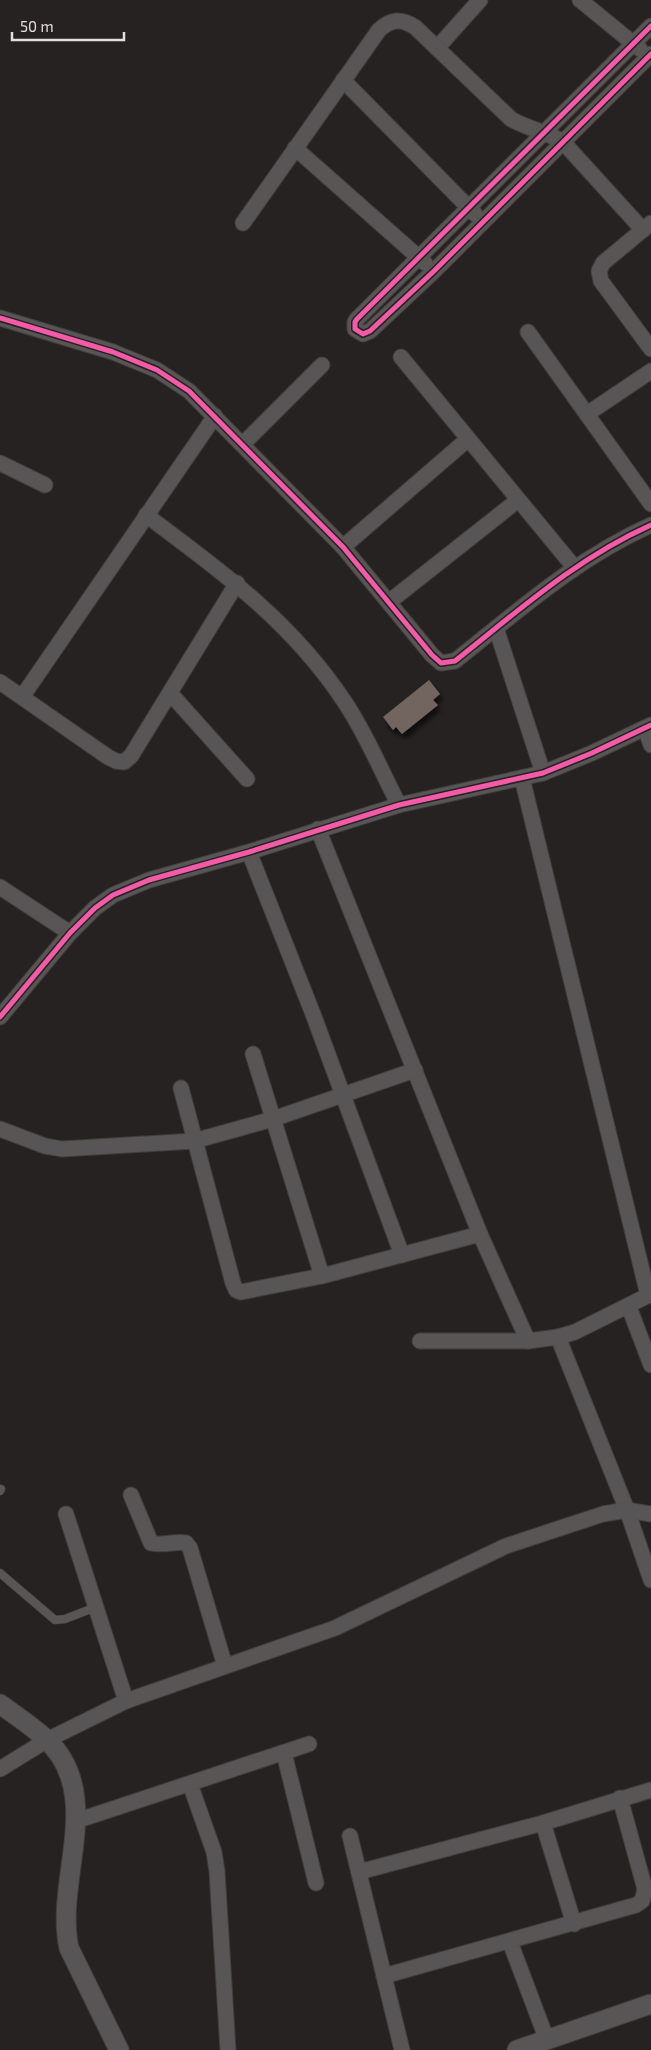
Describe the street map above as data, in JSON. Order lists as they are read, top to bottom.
{
  "scale_bar": "50 m"
}
